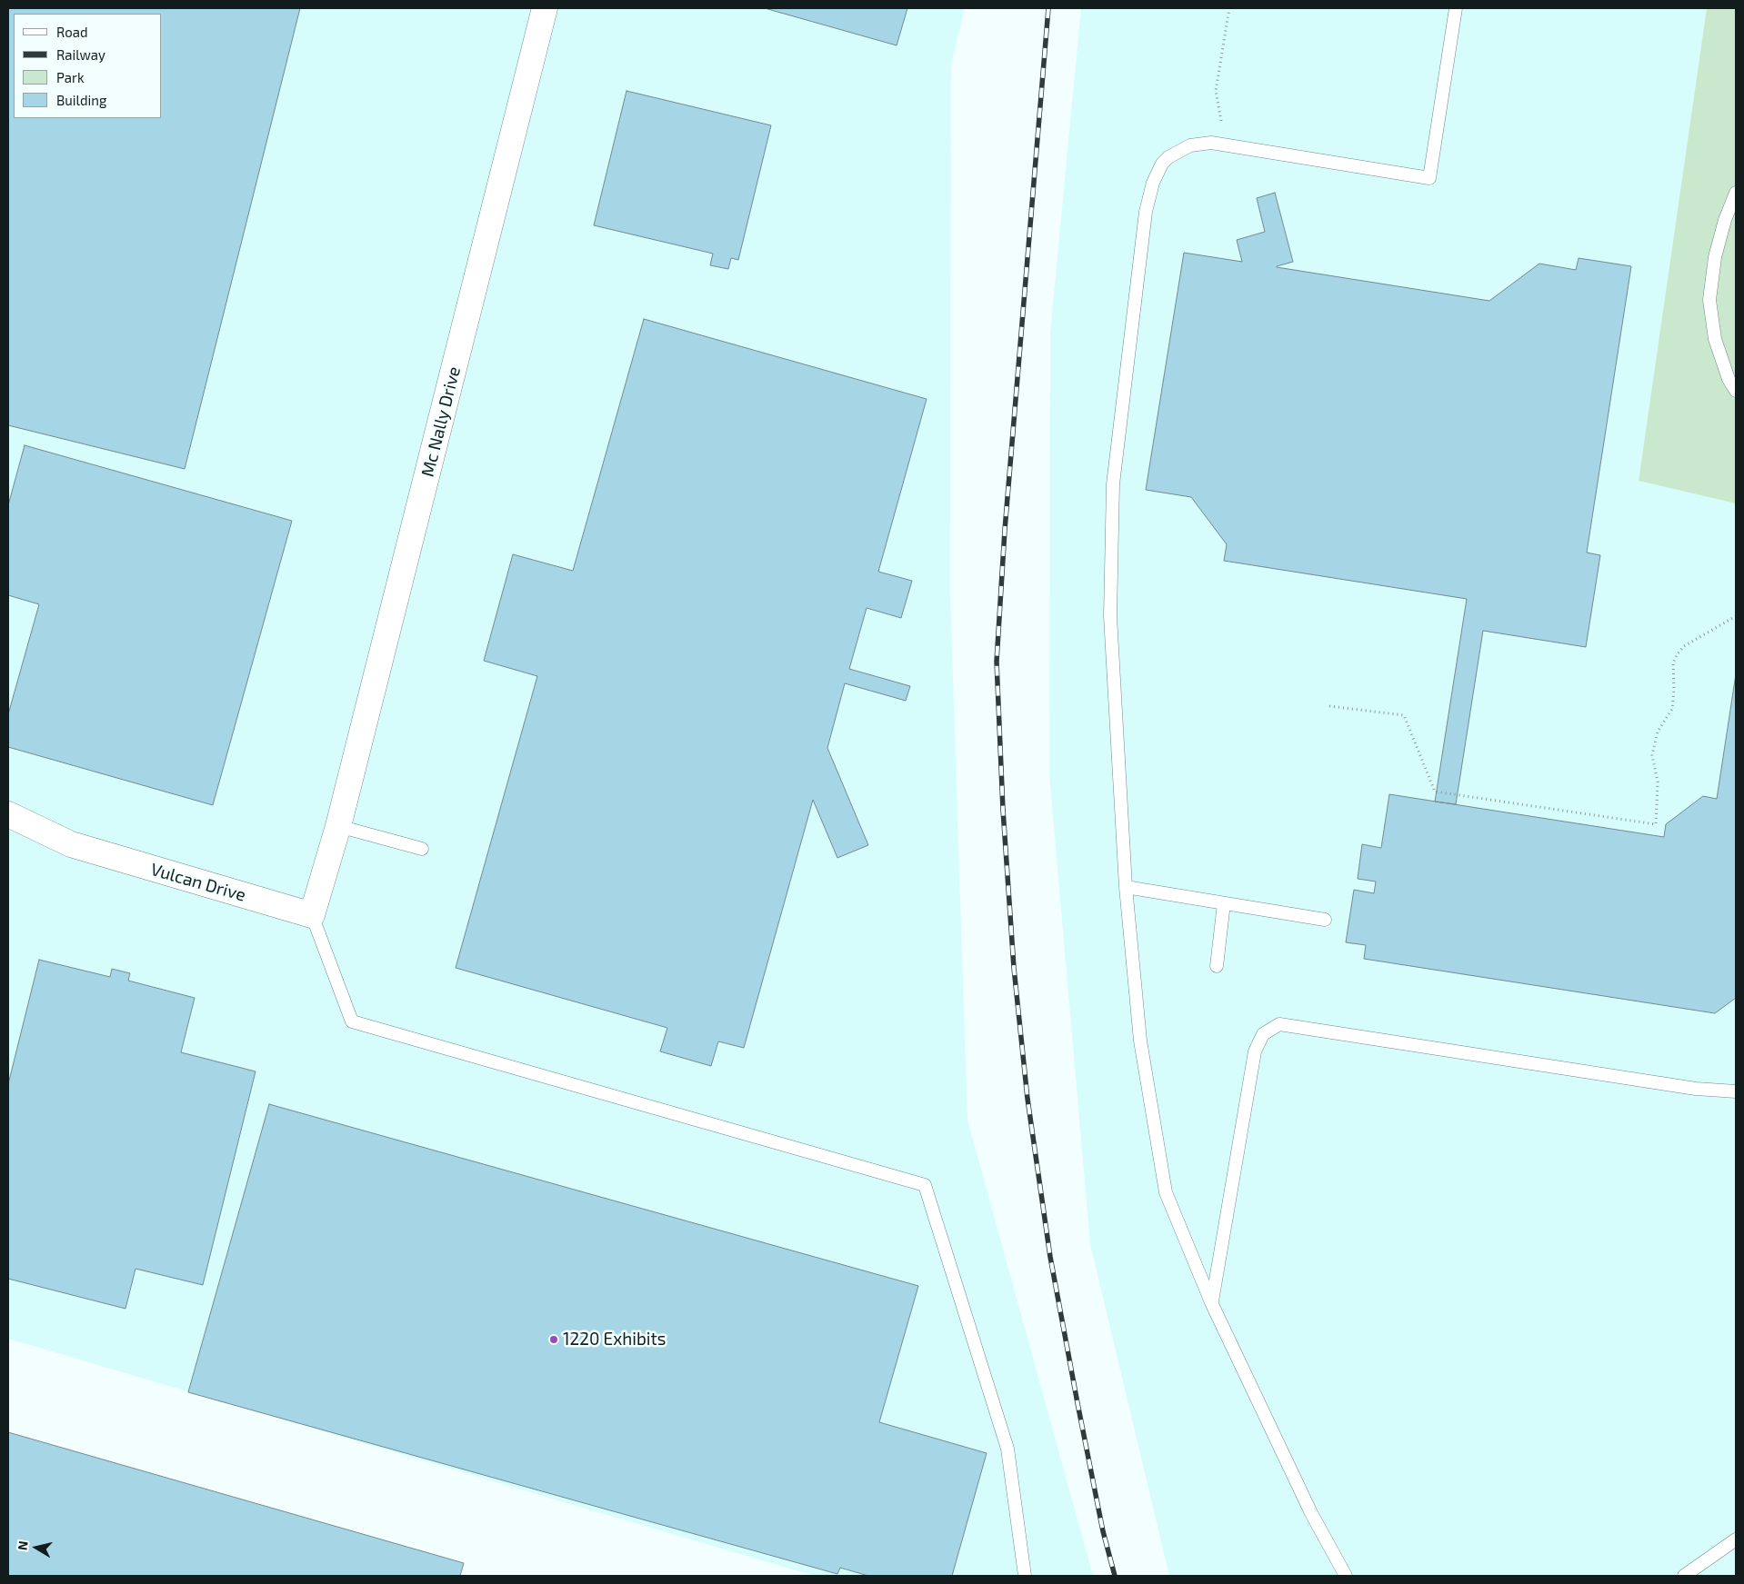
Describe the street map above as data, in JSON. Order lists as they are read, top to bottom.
{
  "streets": {
    "street": ["Mc Nally Drive", "Vulcan Drive"]
  },
  "places": ["1220 Exhibits"],
  "legend": [
    "Road",
    "Railway",
    "Park",
    "Building"
  ],
  "north": "left"
}
